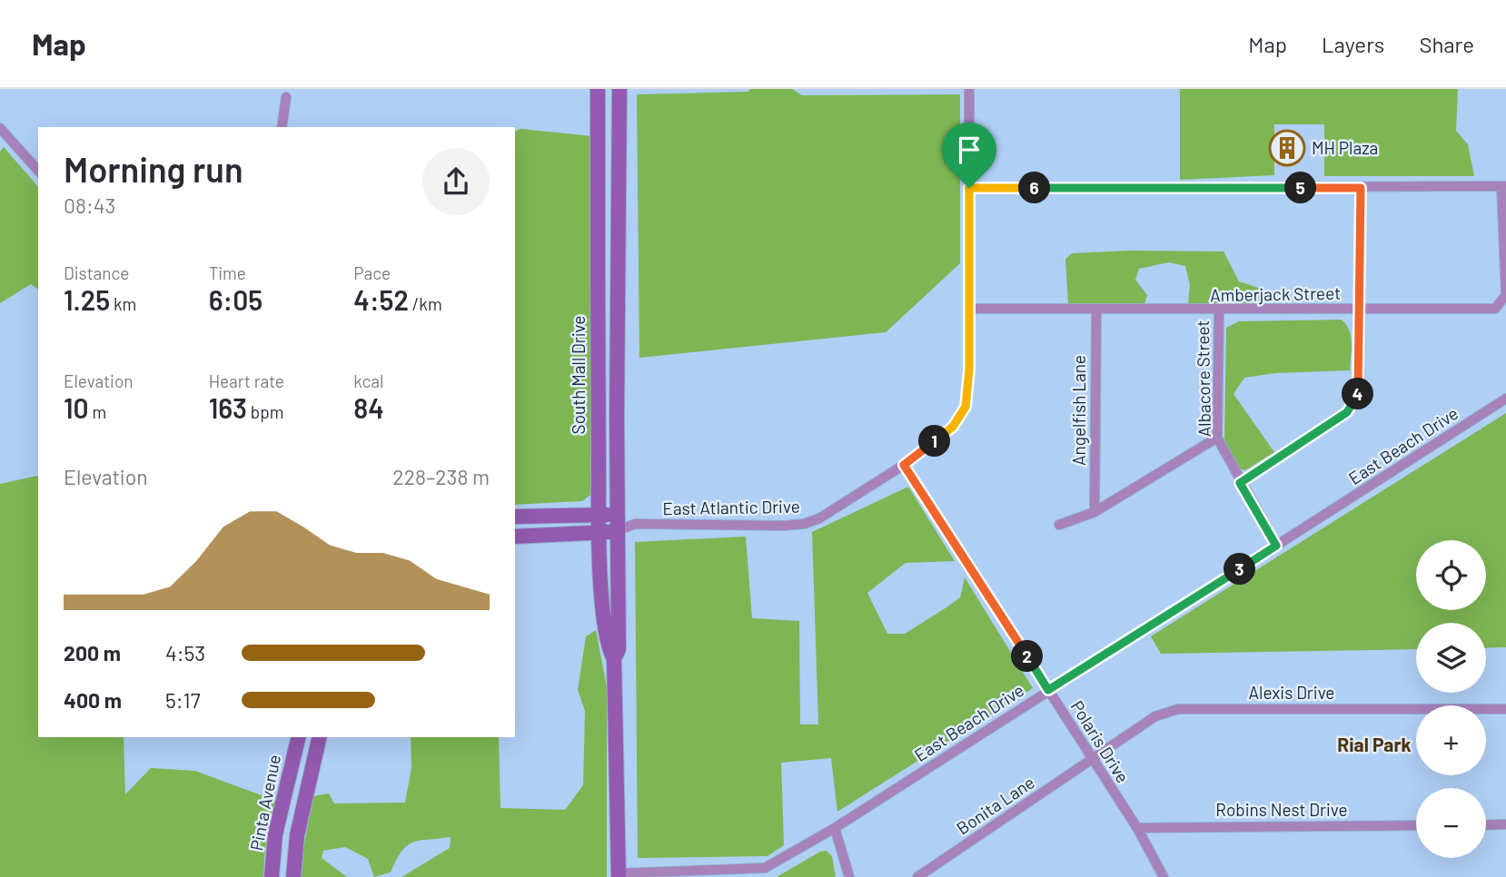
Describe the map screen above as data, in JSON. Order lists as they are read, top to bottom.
{
  "streets": {
    "street": [
      "Amberjack Street",
      "South Mall Drive",
      "Albacore Street",
      "Angelfish Lane",
      "East Beach Drive",
      "East Atlantic Drive",
      "Alexis Drive",
      "Polaris Drive",
      "Pinta Avenue",
      "Bonita Lane",
      "Robins Nest Drive"
    ]
  },
  "crossings": [
    ["Amberjack Street", "Albacore Street"],
    ["Amberjack Street", "Angelfish Lane"],
    ["Amberjack Street", "East Atlantic Drive"],
    ["South Mall Drive", "East Beach Drive"],
    ["South Mall Drive", "East Atlantic Drive"],
    ["Albacore Street", "East Beach Drive"],
    ["East Beach Drive", "Polaris Drive"],
    ["East Atlantic Drive", "Polaris Drive"],
    ["Alexis Drive", "Polaris Drive"],
    ["Alexis Drive", "Bonita Lane"],
    ["Polaris Drive", "Bonita Lane"],
    ["Polaris Drive", "Robins Nest Drive"]
  ],
  "districts": ["Rial Park"],
  "places": {
    "building": ["MH Plaza"]
  },
  "page": {
    "header": "Map",
    "nav": ["Map", "Layers", "Share"],
    "heading": ["Morning run", "08:43"],
    "pins": [
      "5",
      "6",
      "4",
      "1",
      "3",
      "2"
    ],
    "stats": [
      ["Distance", "1.25 km"],
      ["Time", "6:05"],
      ["Pace", "4:52 /km"],
      ["Elevation", "10 m"],
      ["Heart rate", "163 bpm"],
      ["kcal", "84"]
    ],
    "chart": ["Elevation", "228–238 m"],
    "map_buttons": ["+", "−"],
    "list": [
      {
        "name": "200 m",
        "note": "4:53"
      },
      {
        "name": "400 m",
        "note": "5:17"
      }
    ]
  }
}
